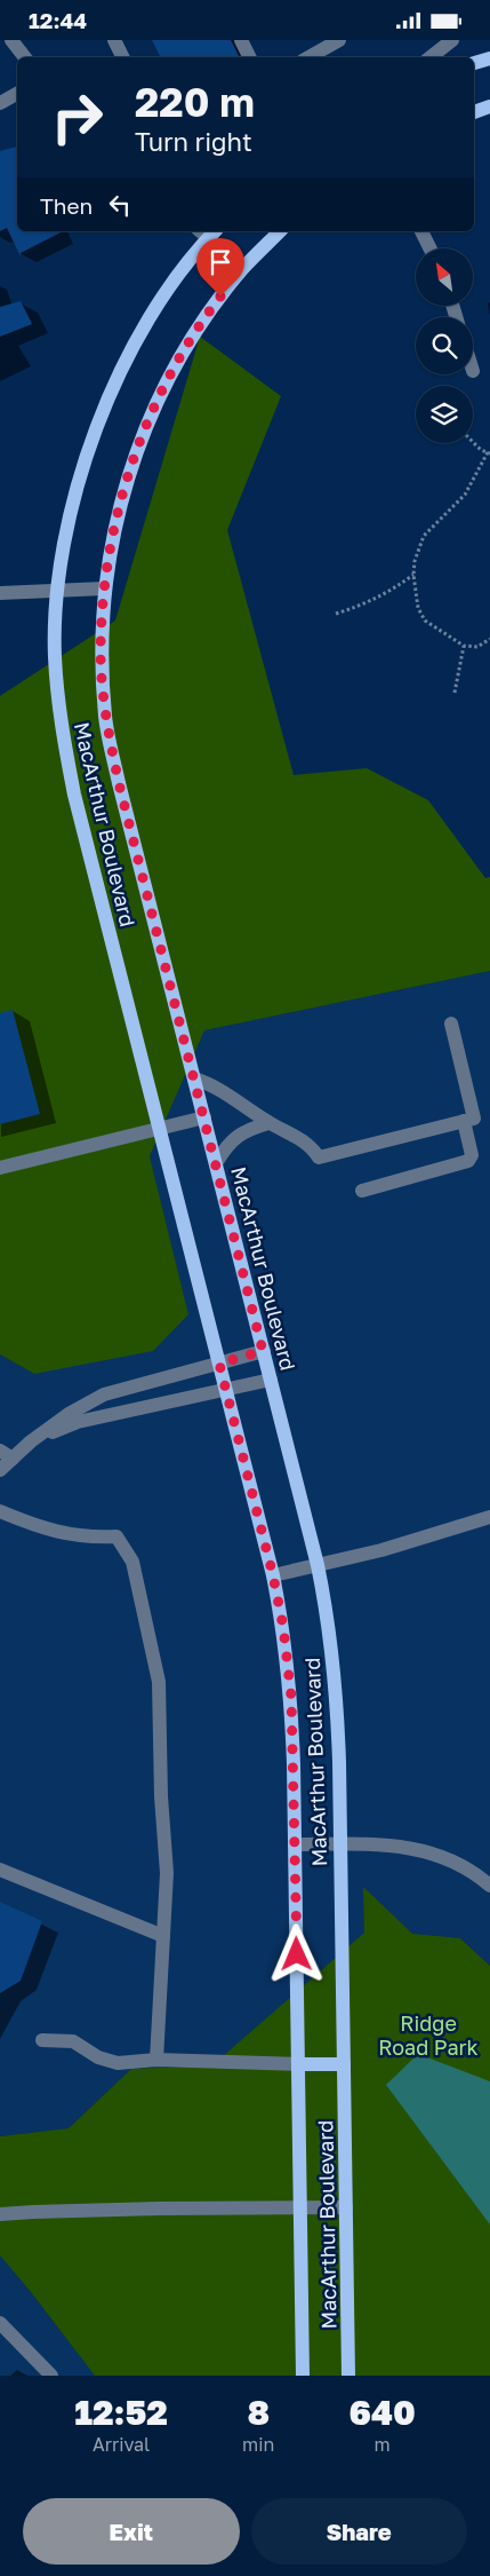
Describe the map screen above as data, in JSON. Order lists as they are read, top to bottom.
{
  "streets": {
    "main road": ["MacArthur Boulevard"]
  },
  "parks": ["Ridge Road Park"],
  "north": "top left",
  "page": {
    "status": "12:44",
    "turn": ["220 m", "Turn right"],
    "then": "Then",
    "eta": [
      "12:52",
      "Arrival",
      "8",
      "min",
      "640",
      "m"
    ],
    "buttons": ["Exit", "Share"]
  }
}
